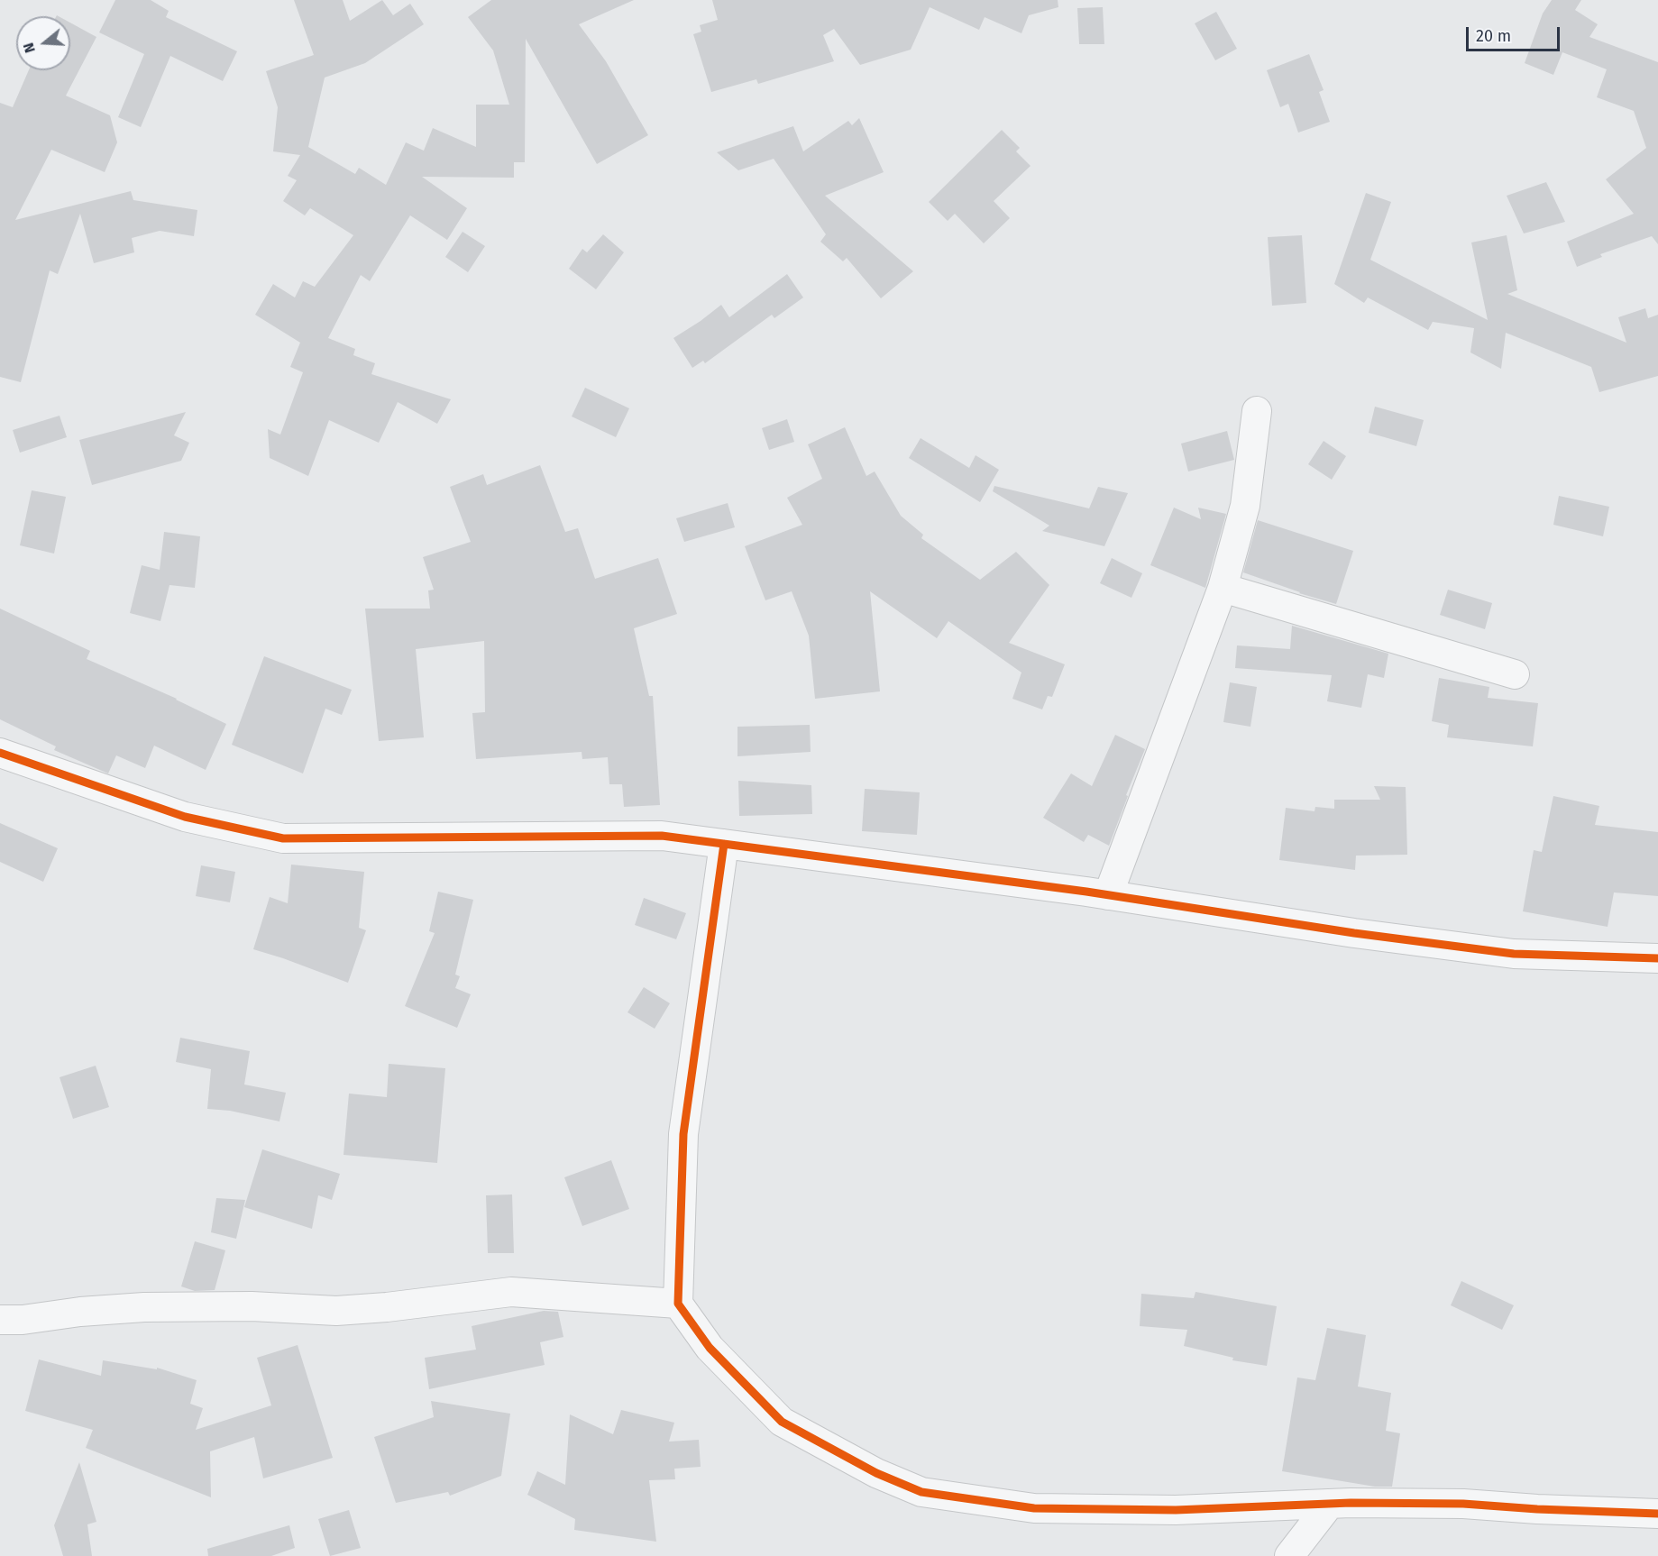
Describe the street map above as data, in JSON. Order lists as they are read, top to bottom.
{
  "scale_bar": "20 m",
  "north": "left"
}
